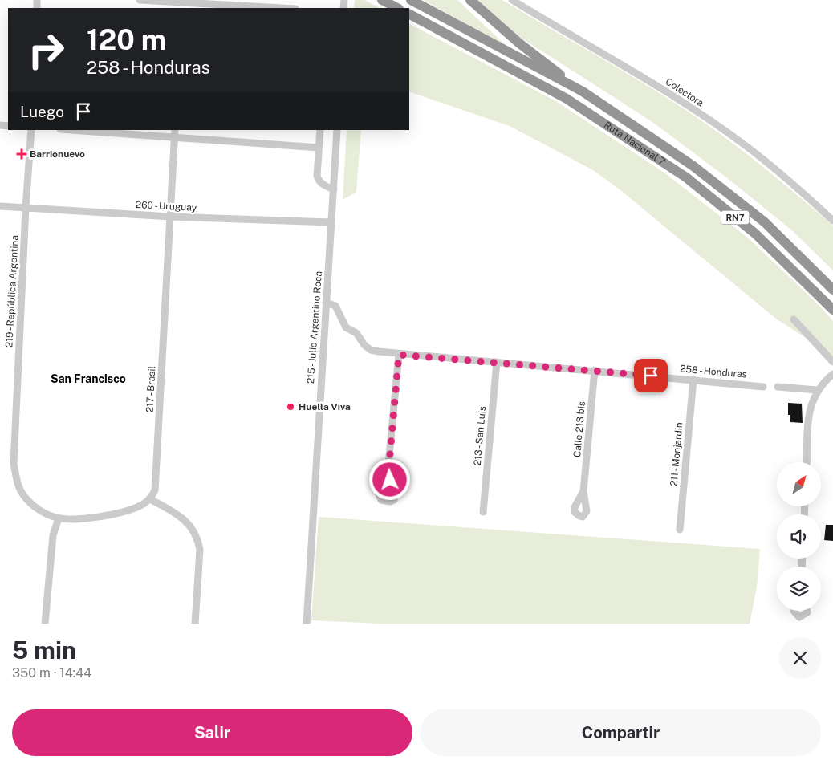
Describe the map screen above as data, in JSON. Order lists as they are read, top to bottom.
{
  "streets": {
    "highway": ["Ruta Nacional 7", "RN7"],
    "street": [
      "Colectora",
      "260 - Uruguay",
      "219 - República Argentina",
      "215 - Julio Argentino Roca",
      "258 - Honduras",
      "217 - Brasil",
      "Calle 213 bis",
      "213 - San Luis",
      "211 - Monjardin"
    ]
  },
  "crossings": [
    ["260 - Uruguay", "219 - República Argentina"],
    ["260 - Uruguay", "215 - Julio Argentino Roca"],
    ["260 - Uruguay", "217 - Brasil"],
    ["215 - Julio Argentino Roca", "258 - Honduras"],
    ["258 - Honduras", "Calle 213 bis"],
    ["258 - Honduras", "213 - San Luis"],
    ["258 - Honduras", "211 - Monjardin"]
  ],
  "districts": ["San Francisco"],
  "places": {
    "health": ["Barrionuevo"],
    "other": ["Huella Viva"]
  },
  "north": "top right",
  "page": {
    "turn": ["120 m", "258 - Honduras"],
    "then": "Luego",
    "heading": ["5 min", "350 m · 14:44"],
    "buttons": ["Salir", "Compartir"]
  }
}
